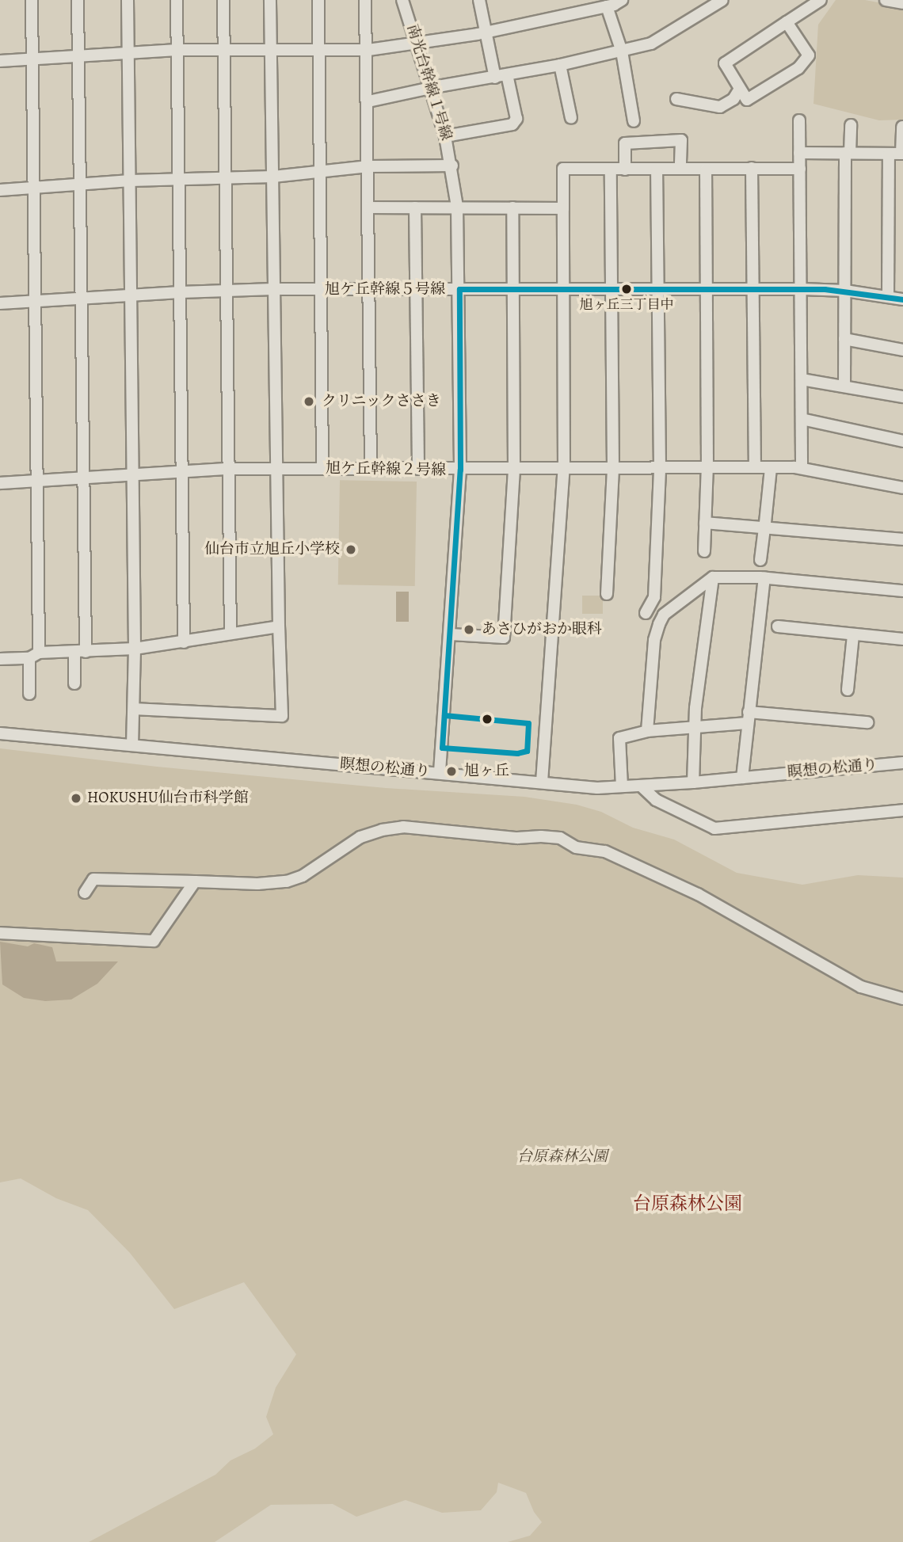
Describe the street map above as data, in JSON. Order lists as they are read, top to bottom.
{
  "streets": {
    "street": [
      "南光台幹線１号線",
      "旭ケ丘幹線５号線",
      "旭ケ丘幹線２号線",
      "瞑想の松通り"
    ]
  },
  "crossings": [
    ["南光台幹線１号線", "旭ケ丘幹線５号線"],
    ["南光台幹線１号線", "旭ケ丘幹線２号線"],
    ["南光台幹線１号線", "瞑想の松通り"]
  ],
  "districts": ["台原森林公園"],
  "parks": ["台原森林公園"],
  "places": [
    "旭ヶ丘三丁目中",
    "クリニックささき",
    "仙台市立旭丘小学校",
    "あさひがおか眼科",
    "旭ヶ丘",
    "HOKUSHU仙台市科学館"
  ]
}
